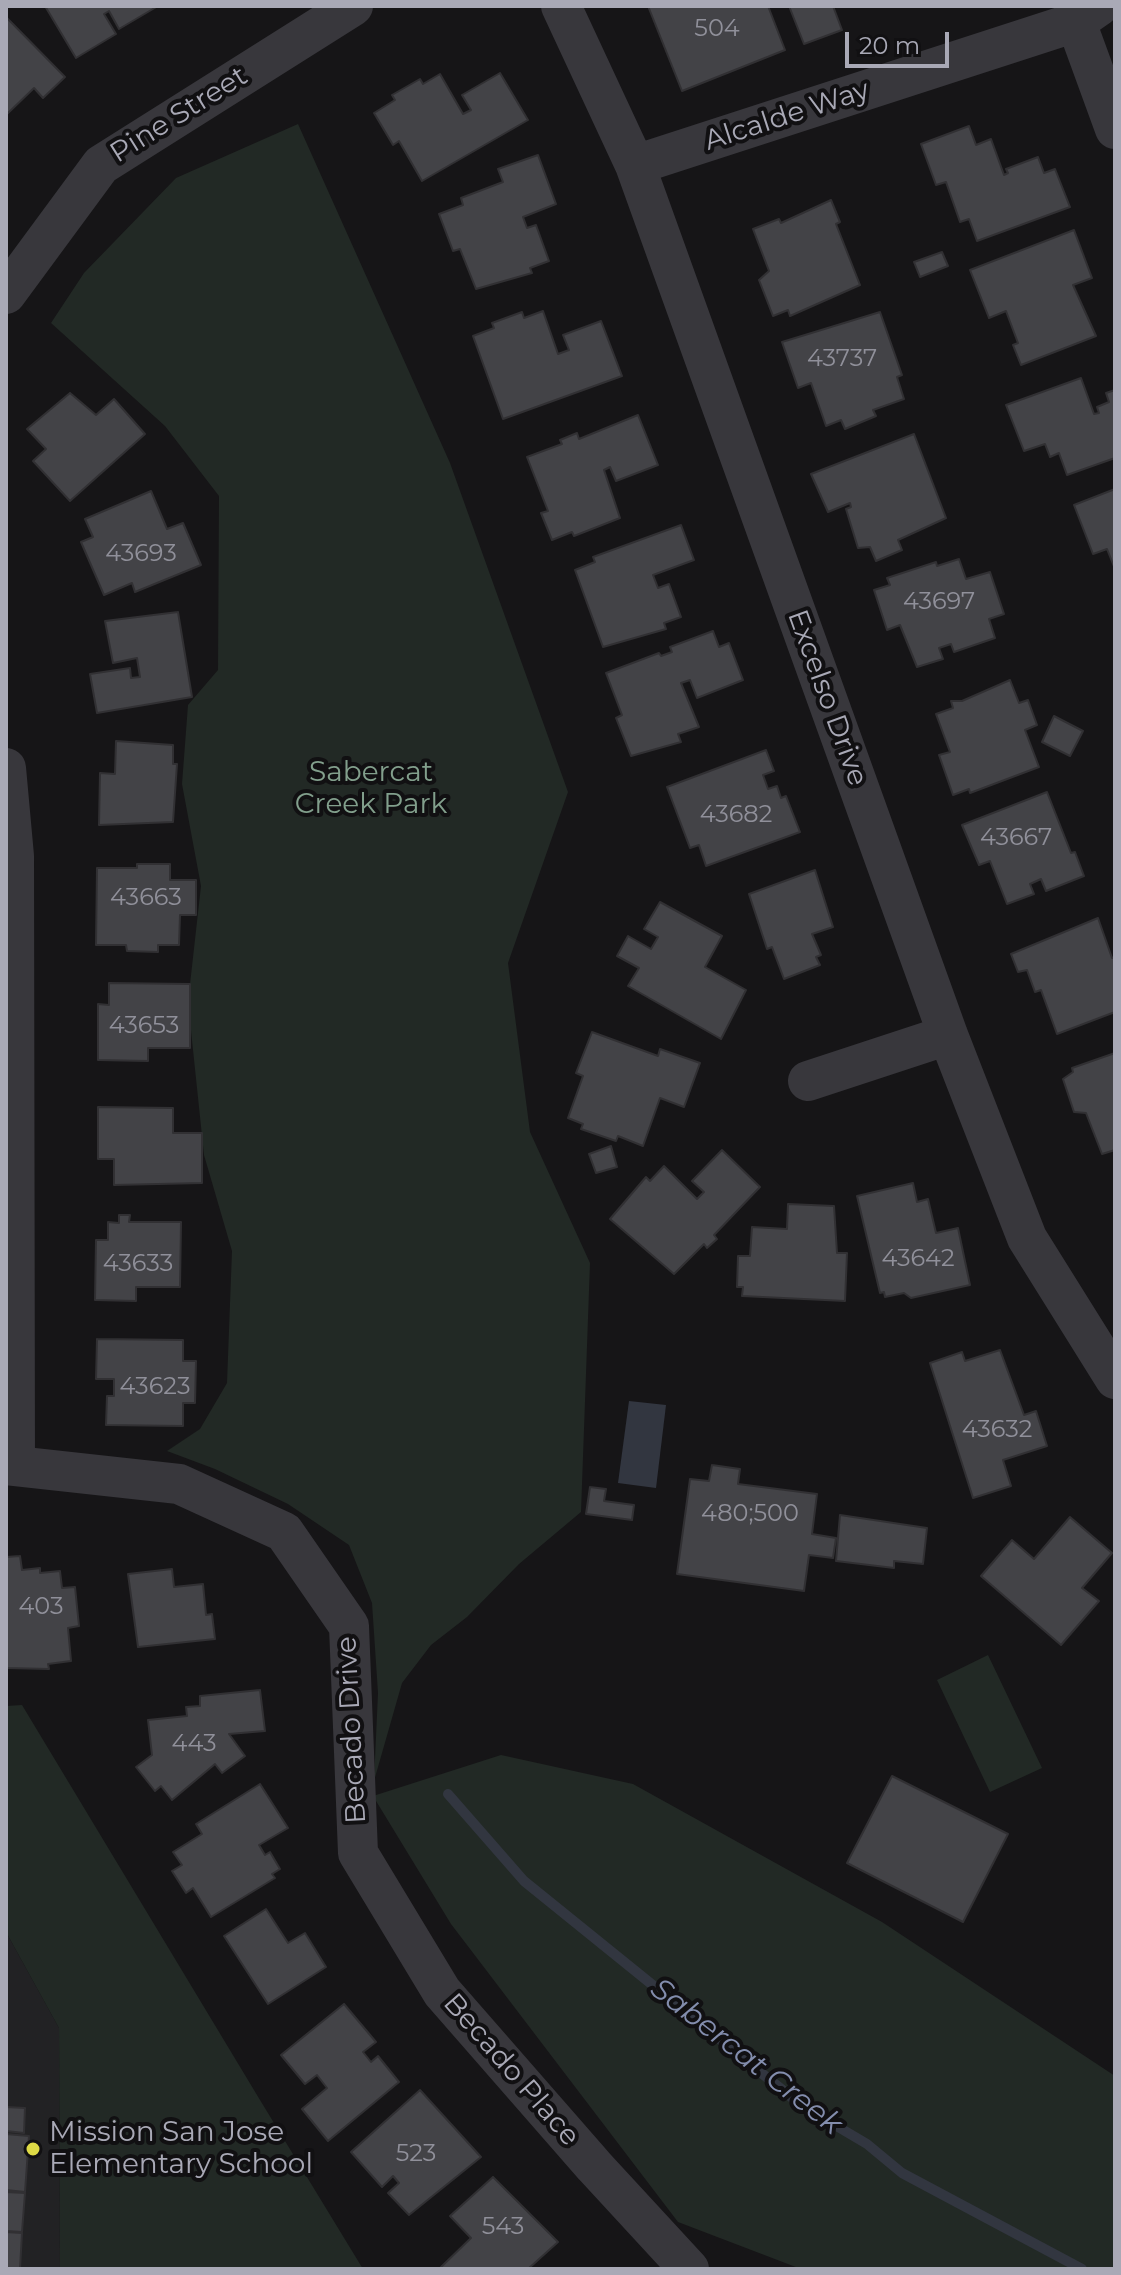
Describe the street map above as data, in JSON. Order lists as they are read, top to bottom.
{
  "streets": {
    "street": [
      "Pine Street",
      "Alcalde Way",
      "Excelso Drive",
      "Becado Drive",
      "Becado Place"
    ]
  },
  "crossings": [
    ["Alcalde Way", "Excelso Drive"],
    ["Becado Drive", "Becado Place"]
  ],
  "water": ["Sabercat Creek"],
  "parks": ["Sabercat Creek Park"],
  "places": ["Mission San Jose Elementary School"],
  "house_numbers": [
    "504",
    "43737",
    "43693",
    "43697",
    "43682",
    "43667",
    "43663",
    "43653",
    "43642",
    "43633",
    "43623",
    "43632",
    "480;500",
    "403",
    "443",
    "523",
    "543"
  ],
  "scale_bar": "20 m"
}
